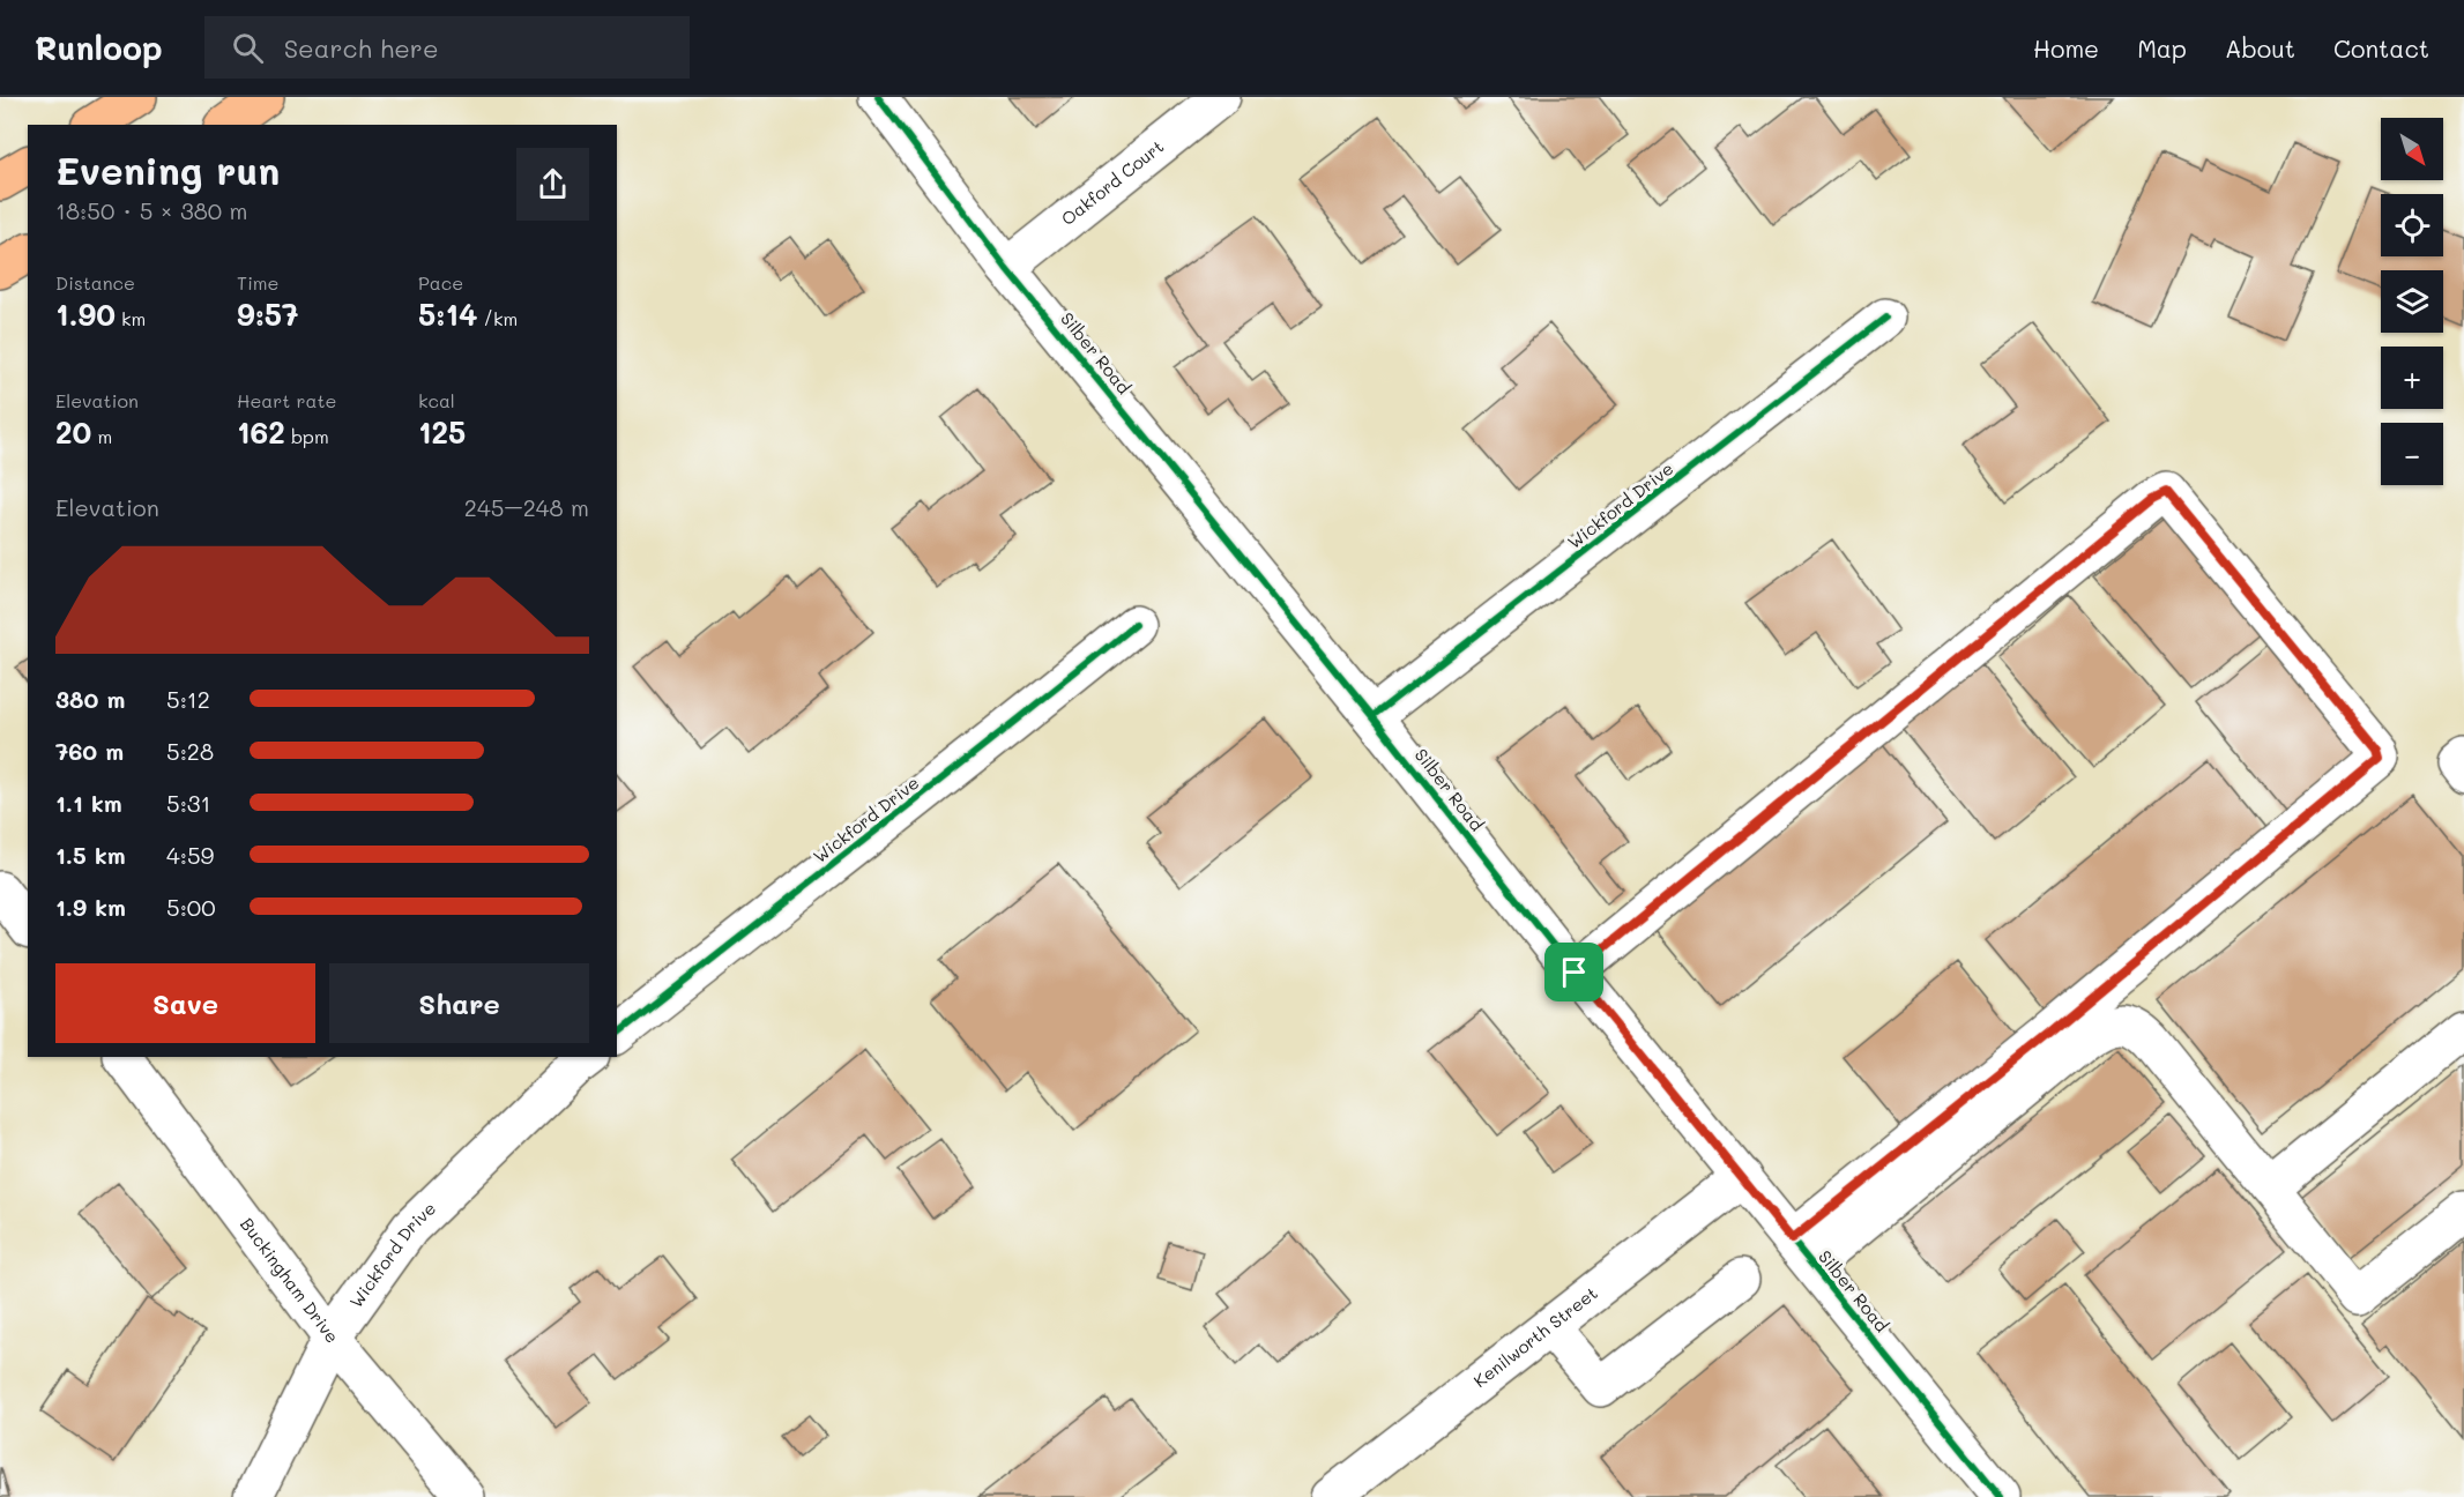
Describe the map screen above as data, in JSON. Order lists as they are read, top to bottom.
{
  "streets": {
    "street": [
      "Oakford Court",
      "Silber Road",
      "Wickford Drive",
      "Buckingham Drive",
      "Kenilworth Street"
    ]
  },
  "crossings": [
    ["Oakford Court", "Silber Road"],
    ["Silber Road", "Wickford Drive"],
    ["Silber Road", "Kenilworth Street"],
    ["Wickford Drive", "Buckingham Drive"]
  ],
  "north": "bottom right",
  "page": {
    "header": "Runloop",
    "search": "Search here",
    "nav": [
      "Home",
      "Map",
      "About",
      "Contact"
    ],
    "map_buttons": ["+", "−"],
    "heading": ["Evening run", "18:50 · 5 × 380 m"],
    "stats": [
      ["Distance", "1.90 km"],
      ["Time", "9:57"],
      ["Pace", "5:14 /km"],
      ["Elevation", "20 m"],
      ["Heart rate", "162 bpm"],
      ["kcal", "125"]
    ],
    "chart": ["Elevation", "245–248 m"],
    "list": [
      {
        "name": "380 m",
        "note": "5:12"
      },
      {
        "name": "760 m",
        "note": "5:28"
      },
      {
        "name": "1.1 km",
        "note": "5:31"
      },
      {
        "name": "1.5 km",
        "note": "4:59"
      },
      {
        "name": "1.9 km",
        "note": "5:00"
      }
    ],
    "buttons": ["Save", "Share"]
  }
}
